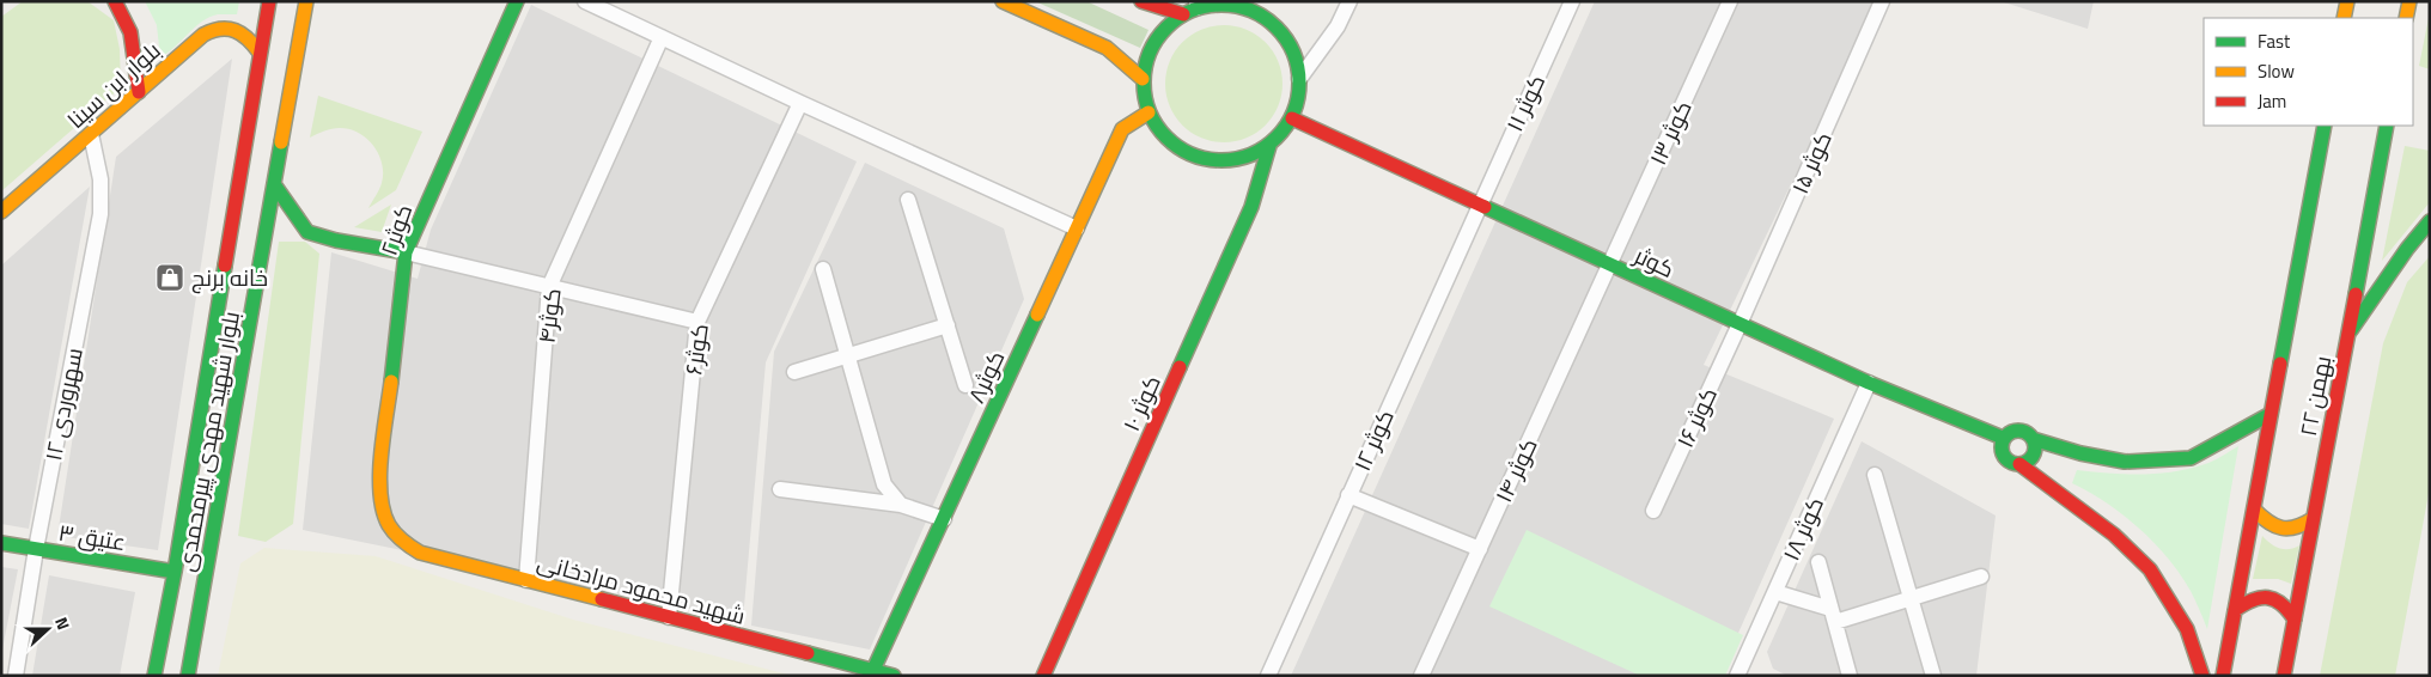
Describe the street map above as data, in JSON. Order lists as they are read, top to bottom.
{
  "streets": {
    "main road": [
      "بلوار ابن سینا",
      "کوثر۲",
      "کوثر",
      "کوثر۸",
      "۲۲ بهمن",
      "کوثر ۱۰",
      "بلوار شهید مهدی پیرمحمدی",
      "عتیق ۳",
      "شهید محمود مرادخانی"
    ],
    "street": [
      "کوثر ۱۱",
      "کوثر ۱۳",
      "۱۵ کوثر",
      "کوثر۴",
      "کوثر۶",
      "سهروردی ۱۲",
      "کوثر ۱۶",
      "کوثر ۱۲",
      "کوثر ۱۴",
      "کوثر ۱۸"
    ]
  },
  "crossings": [
    ["بلوار ابن سینا", "سهروردی ۱۲"],
    ["بلوار ابن سینا", "بلوار شهید مهدی پیرمحمدی"],
    ["کوثر ۱۱", "کوثر"],
    ["کوثر ۱۱", "کوثر ۱۲"],
    ["کوثر ۱۳", "کوثر"],
    ["کوثر ۱۳", "کوثر ۱۴"],
    ["۱۵ کوثر", "کوثر"],
    ["۱۵ کوثر", "کوثر ۱۶"],
    ["کوثر۲", "شهید محمود مرادخانی"],
    ["کوثر", "کوثر۸"],
    ["کوثر", "کوثر ۱۰"],
    ["کوثر", "کوثر ۱۶"],
    ["کوثر", "کوثر ۱۲"],
    ["کوثر", "کوثر ۱۴"],
    ["کوثر", "کوثر ۱۸"],
    ["کوثر۴", "شهید محمود مرادخانی"],
    ["کوثر۶", "شهید محمود مرادخانی"],
    ["کوثر۸", "کوثر ۱۰"],
    ["کوثر۸", "شهید محمود مرادخانی"],
    ["سهروردی ۱۲", "عتیق ۳"],
    ["بلوار شهید مهدی پیرمحمدی", "عتیق ۳"]
  ],
  "places": {
    "shop": ["خانه برنج"]
  },
  "legend": ["Fast", "Slow", "Jam"],
  "north": "right"
}
